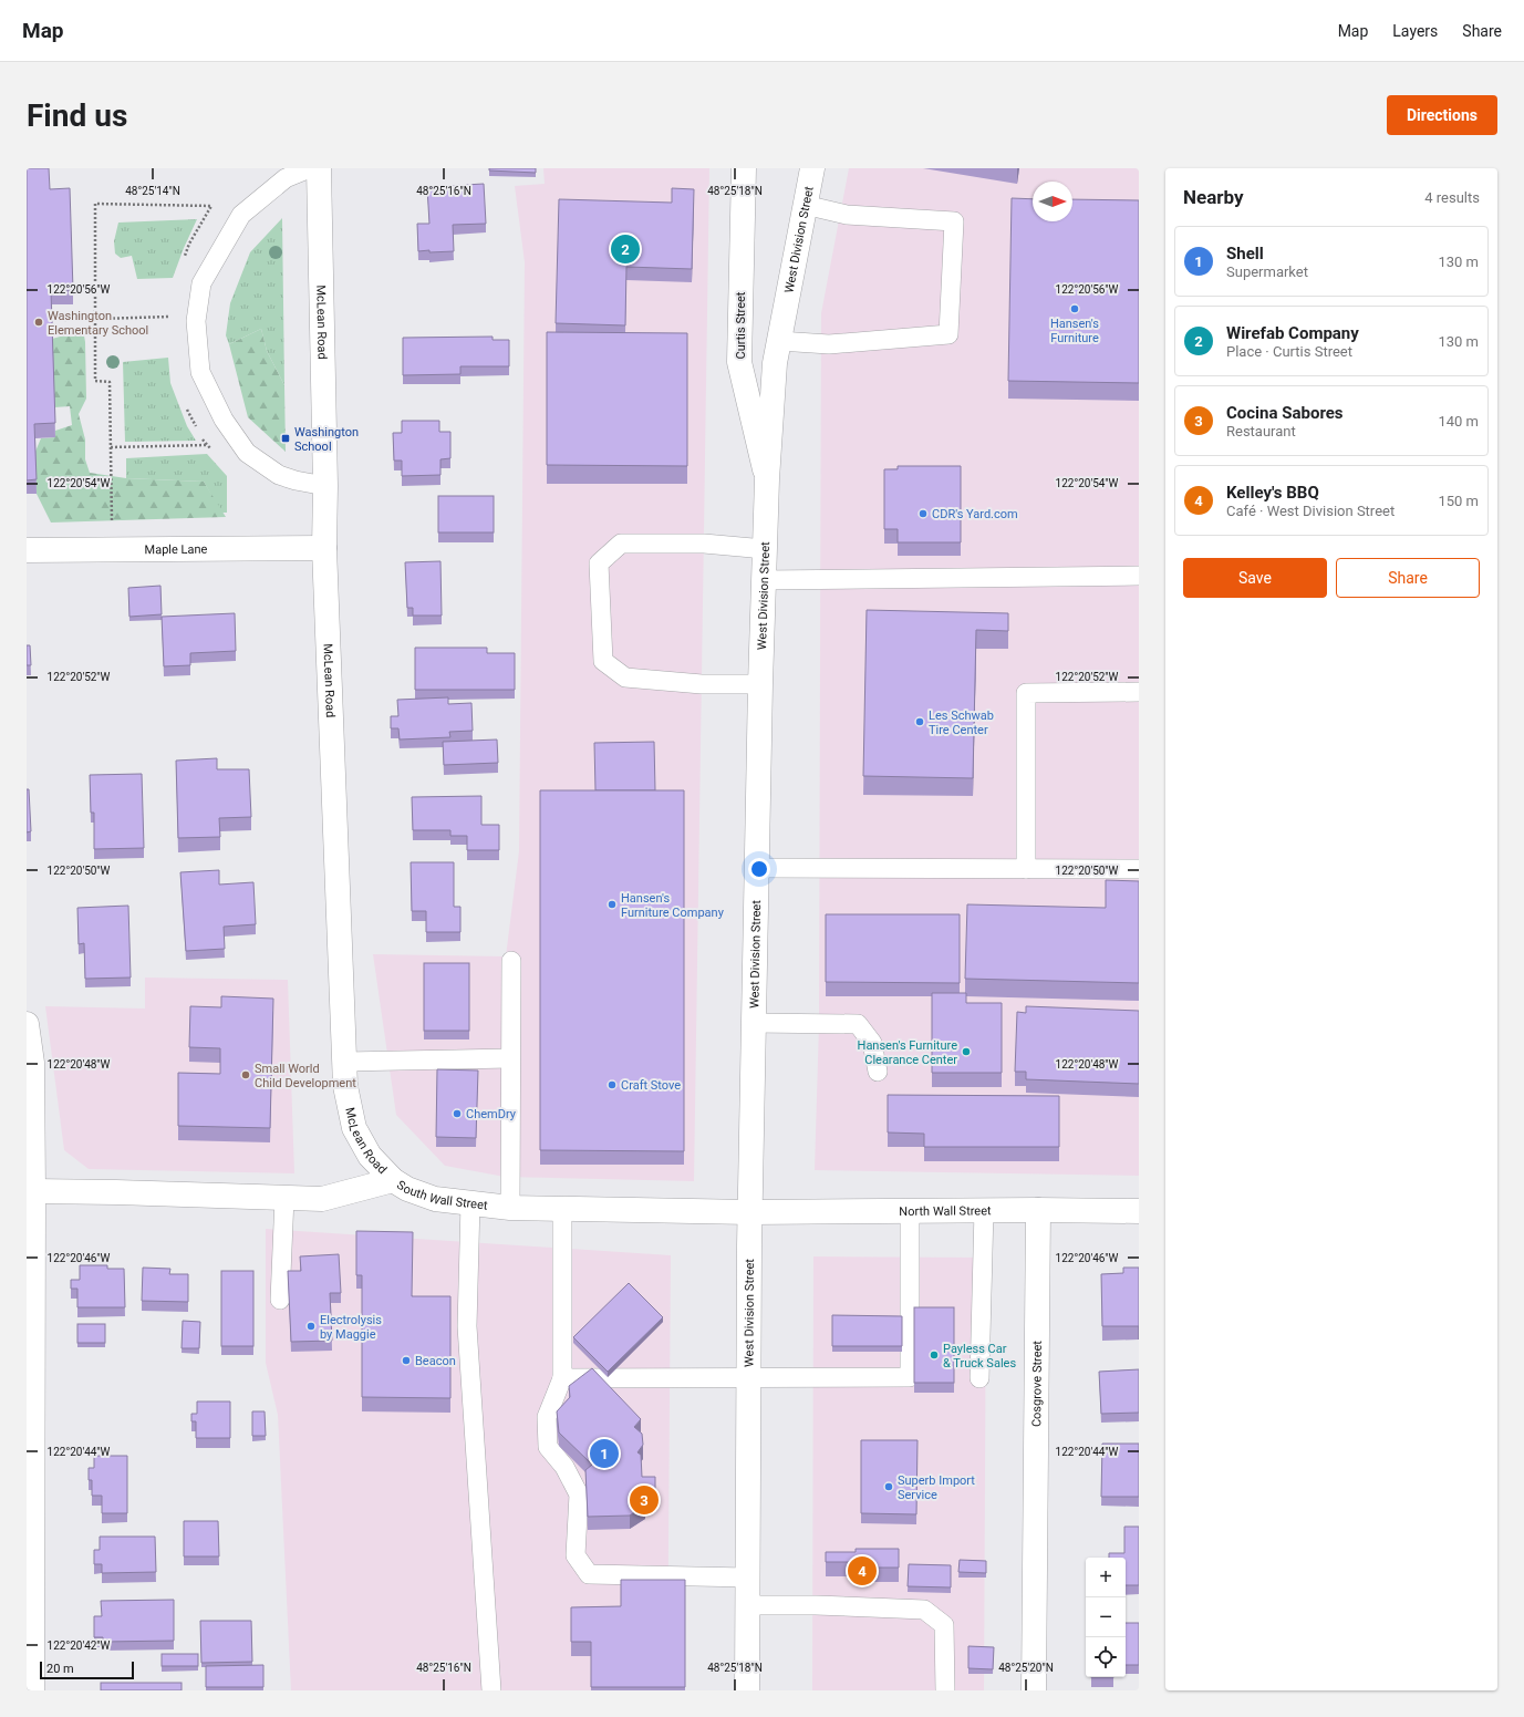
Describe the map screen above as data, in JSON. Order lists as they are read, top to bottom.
{
  "streets": {
    "street": [
      "West Division Street",
      "McLean Road",
      "Curtis Street",
      "Maple Lane",
      "South Wall Street",
      "North Wall Street",
      "Cosgrove Street"
    ]
  },
  "crossings": [
    ["West Division Street", "Curtis Street"],
    ["West Division Street", "South Wall Street"],
    ["West Division Street", "North Wall Street"],
    ["McLean Road", "Maple Lane"],
    ["McLean Road", "South Wall Street"],
    ["South Wall Street", "North Wall Street"],
    ["North Wall Street", "Cosgrove Street"]
  ],
  "places": {
    "other": [
      "Hansen's Furniture",
      "Washington Elementary School",
      "CDR's Yard.com",
      "Les Schwab Tire Center",
      "Hansen's Furniture Company",
      "Hansen's Furniture Clearance Center",
      "Small World Child Development",
      "Craft Stove",
      "ChemDry",
      "Electrolysis by Maggie",
      "Payless Car & Truck Sales",
      "Beacon",
      "Superb Import Service"
    ],
    "transit": ["Washington School"]
  },
  "scale_bar": "20 m",
  "north": "right",
  "page": {
    "header": "Map",
    "nav": ["Map", "Layers", "Share"],
    "buttons": [
      "Directions",
      ["Save", "Share"]
    ],
    "title": "Find us",
    "heading": ["Nearby", "4 results"],
    "list": [
      {
        "mark": "1",
        "name": "Shell",
        "note": "Supermarket",
        "value": "130 m"
      },
      {
        "mark": "2",
        "name": "Wirefab Company",
        "note": "Place · Curtis Street",
        "value": "130 m"
      },
      {
        "mark": "3",
        "name": "Cocina Sabores",
        "note": "Restaurant",
        "value": "140 m"
      },
      {
        "mark": "4",
        "name": "Kelley's BBQ",
        "note": "Café · West Division Street",
        "value": "150 m"
      }
    ],
    "pins": [
      "2",
      "1",
      "3",
      "4"
    ],
    "map_buttons": ["+", "−"],
    "scale": "20 m"
  },
  "coordinates": [
    "48°25'14\"N",
    "48°25'16\"N",
    "48°25'18\"N",
    "122°20'56\"W",
    "122°20'54\"W",
    "122°20'52\"W",
    "122°20'50\"W",
    "122°20'48\"W",
    "122°20'46\"W",
    "122°20'44\"W",
    "122°20'42\"W",
    "48°25'20\"N"
  ]
}
